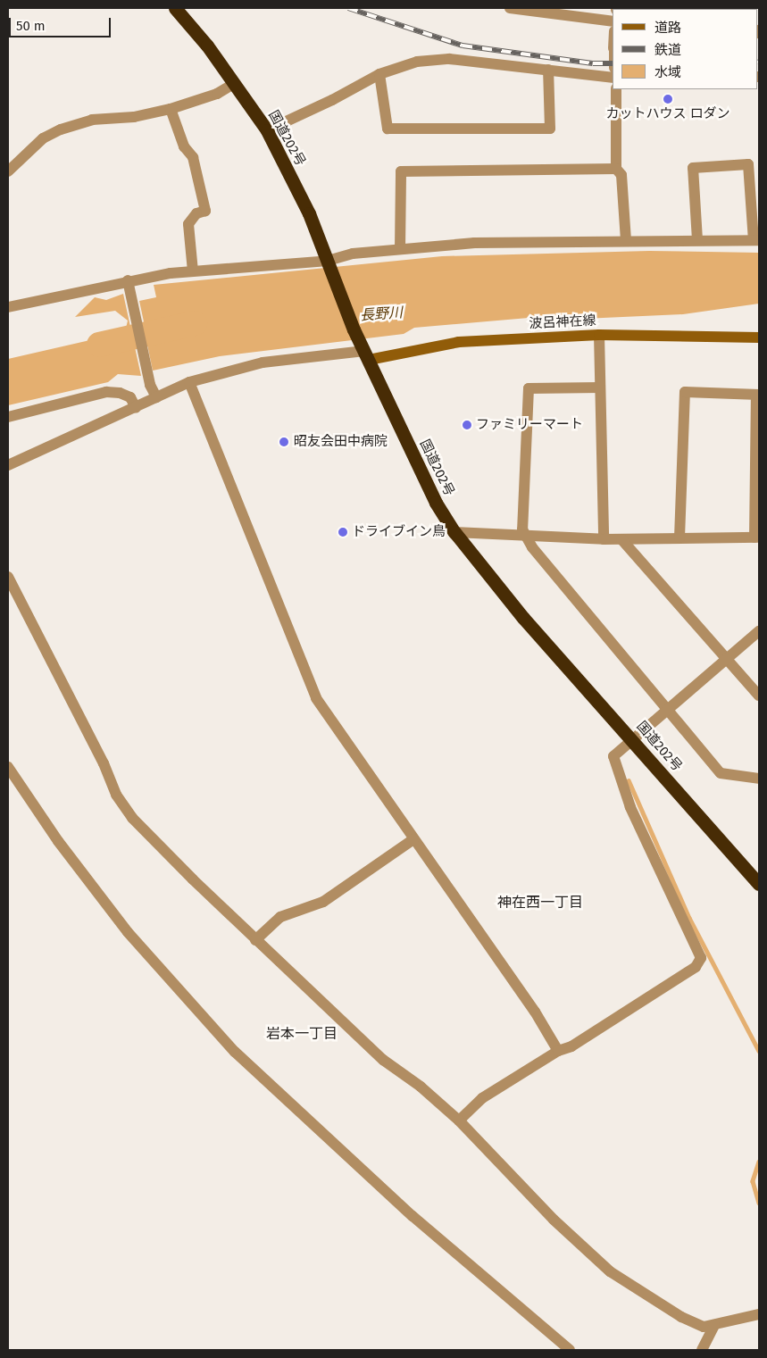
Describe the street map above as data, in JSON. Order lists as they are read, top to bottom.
{
  "streets": {
    "highway": ["国道202号"],
    "main road": ["波呂神在線"]
  },
  "crossings": [
    ["国道202号", "波呂神在線"]
  ],
  "districts": ["神在西一丁目", "岩本一丁目"],
  "water": ["長野川"],
  "places": [
    "カットハウス ロダン",
    "ファミリーマート",
    "昭友会田中病院",
    "ドライブイン鳥"
  ],
  "legend": ["道路", "鉄道", "水域"],
  "scale_bar": "50 m"
}
